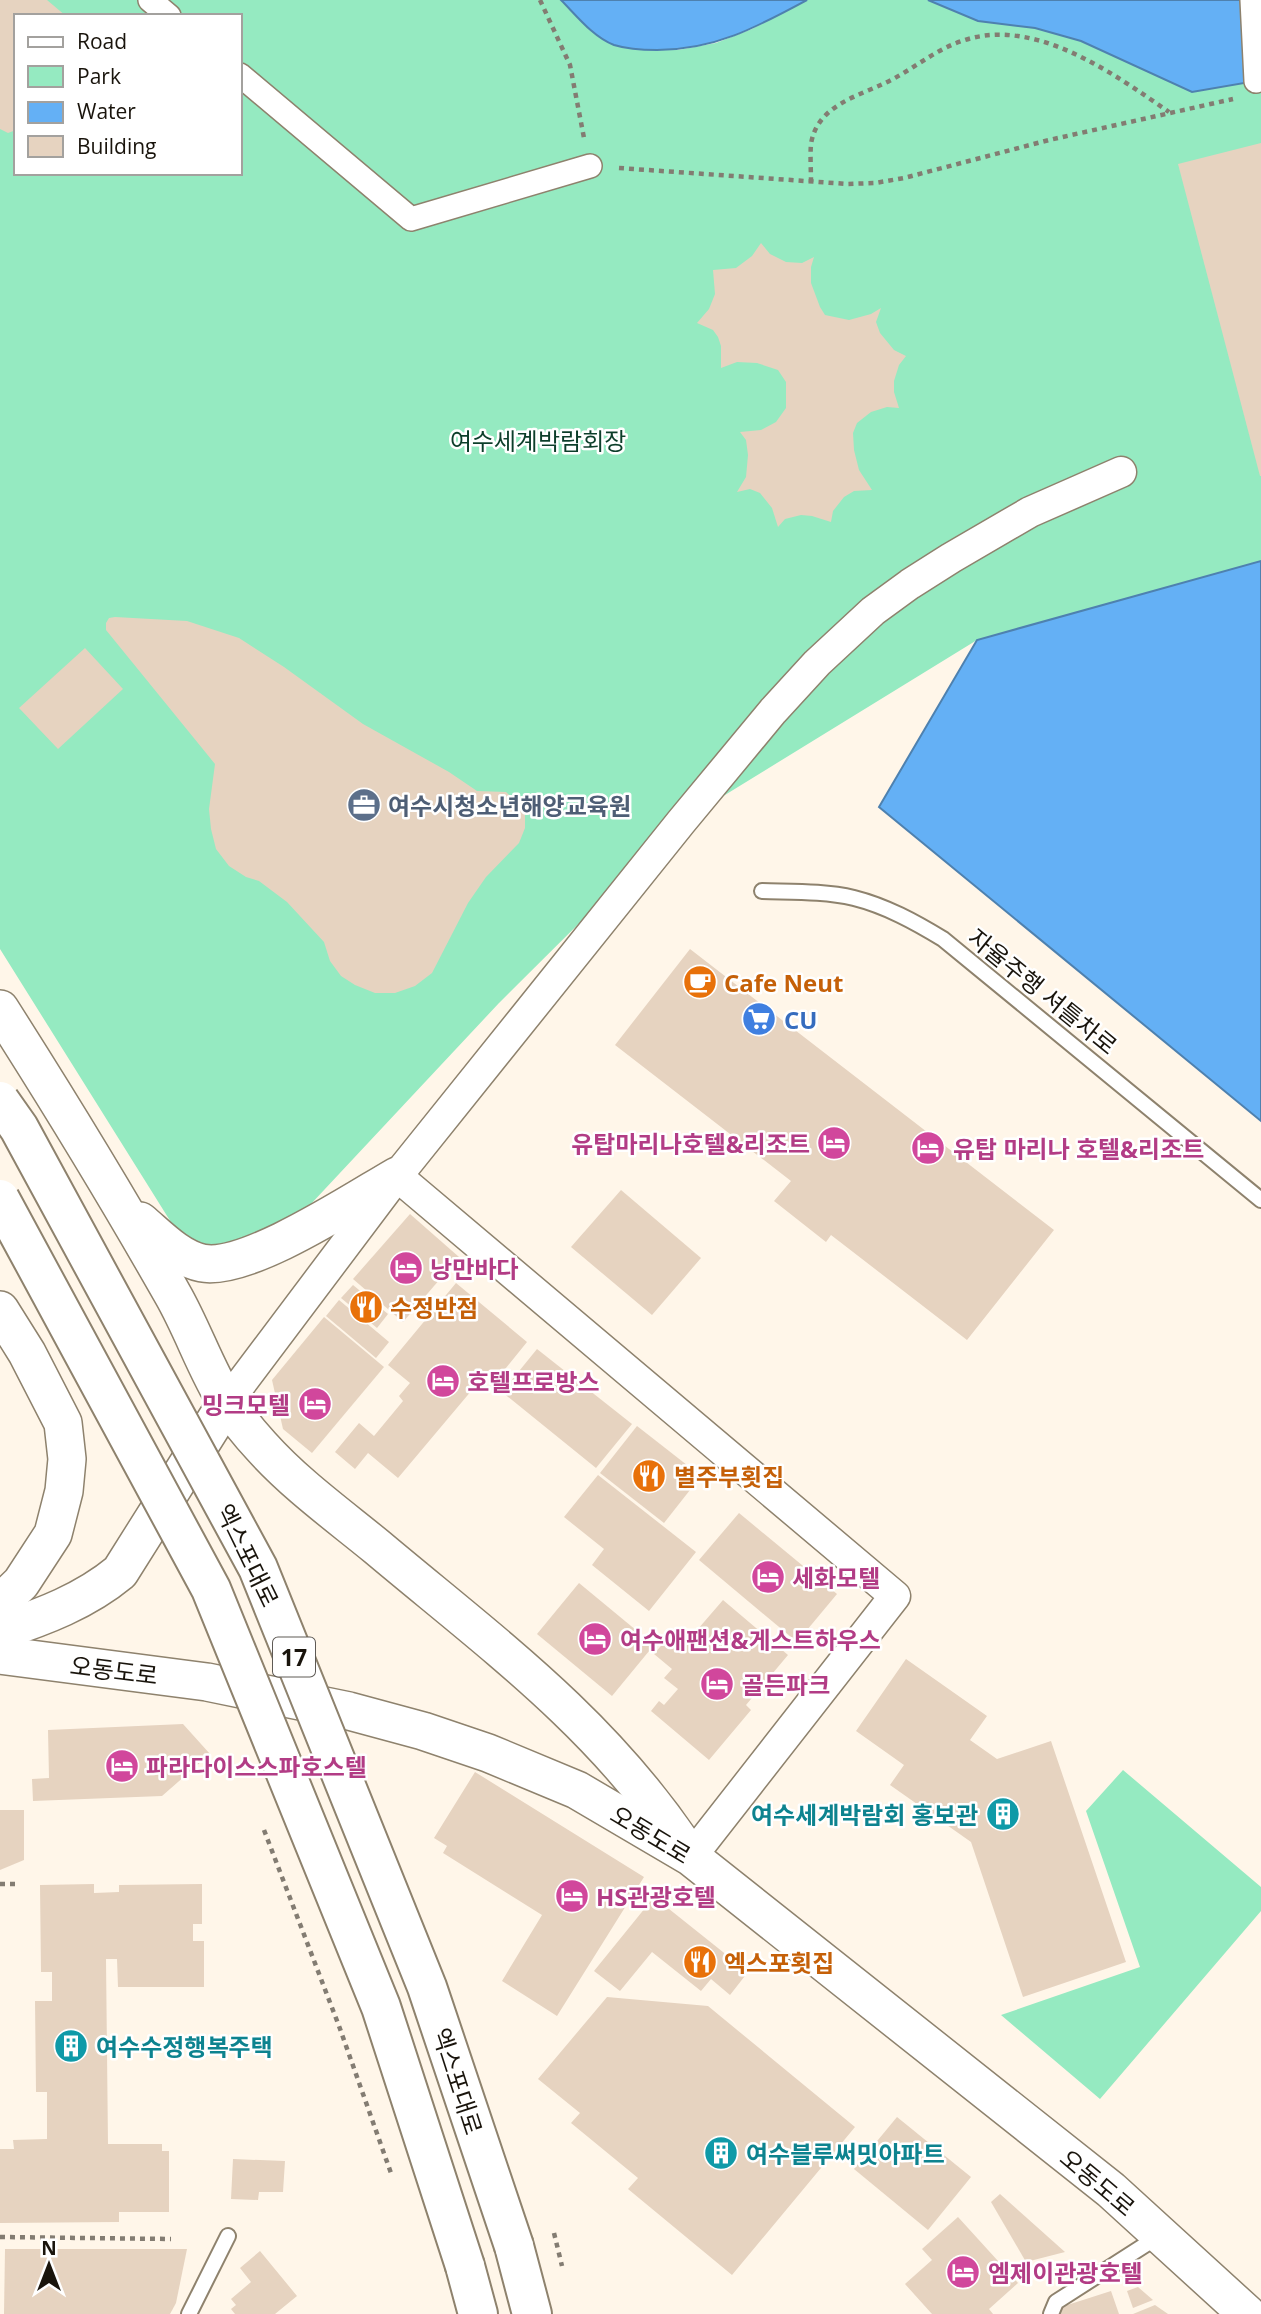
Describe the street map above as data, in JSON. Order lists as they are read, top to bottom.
{
  "streets": {
    "main road": ["엑스포대로", "17"],
    "street": ["오동도로"],
    "lane": ["자율주행 셔틀차로"]
  },
  "parks": ["여수세계박람회장"],
  "places": {
    "office": ["여수시청소년해양교육원"],
    "cafe": ["Cafe Neut"],
    "supermarket": ["CU"],
    "hotel": [
      "유탑마리나호텔&리조트",
      "유탑 마리나 호텔&리조트",
      "낭만바다",
      "호텔프로방스",
      "밍크모텔",
      "세화모텔",
      "여수애팬션&게스트하우스",
      "골든파크",
      "파라다이스스파호스텔",
      "HS관광호텔",
      "엠제이관광호텔"
    ],
    "restaurant": ["수정반점", "별주부횟집", "엑스포횟집"],
    "building": ["여수세계박람회 홍보관", "여수수정행복주택", "여수블루써밋아파트"]
  },
  "legend": [
    "Road",
    "Park",
    "Water",
    "Building"
  ],
  "north": "top"
}
